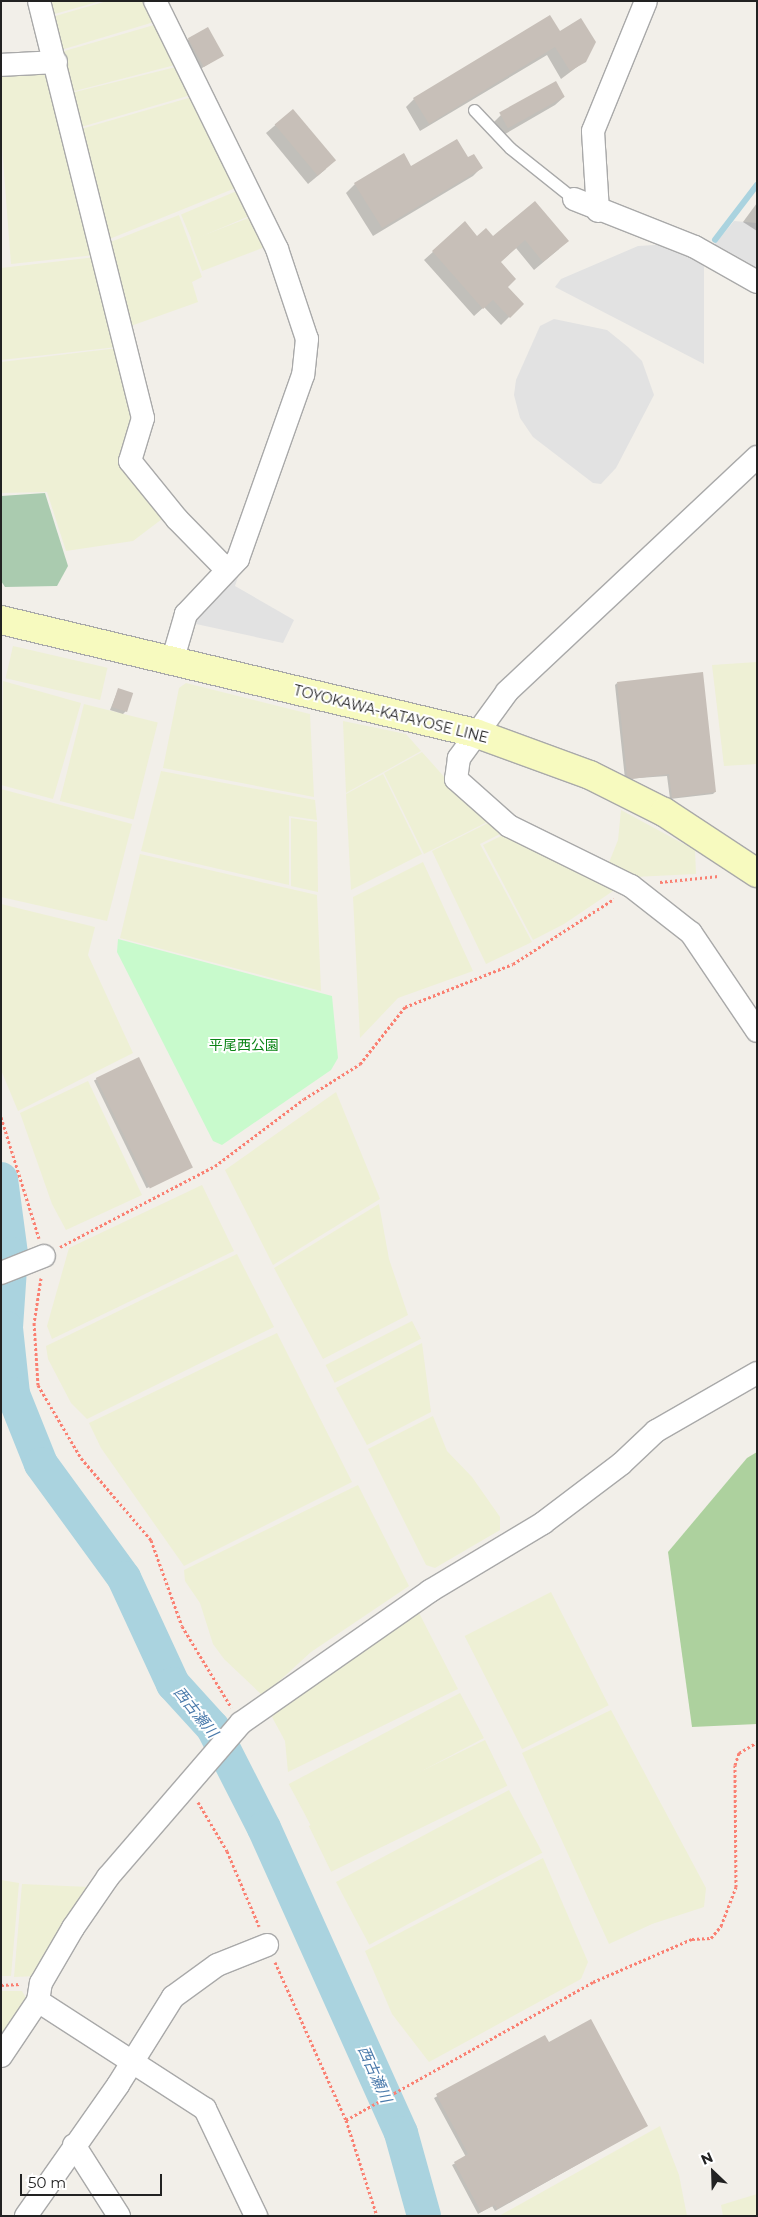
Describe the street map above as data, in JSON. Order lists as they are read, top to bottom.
{
  "streets": {
    "main road": ["TOYOKAWA-KATAYOSE LINE"]
  },
  "water": ["西古瀬川"],
  "parks": ["平尾西公園"],
  "scale_bar": "50 m",
  "north": "top left"
}
